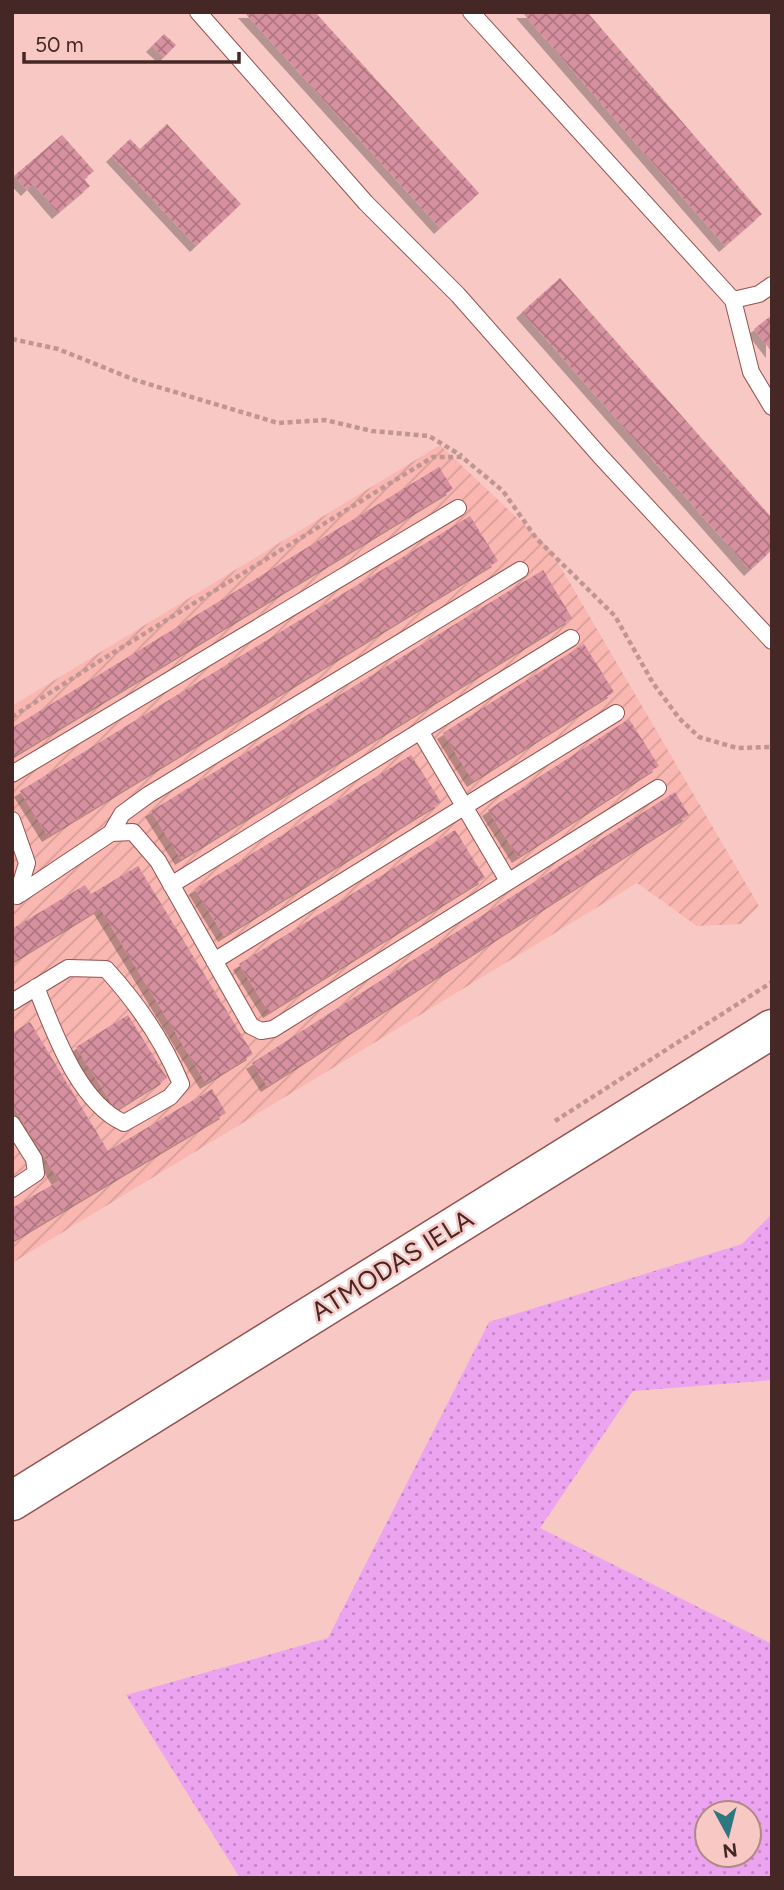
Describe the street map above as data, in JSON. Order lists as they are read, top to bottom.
{
  "streets": {
    "main road": ["ATMODAS IELA"]
  },
  "scale_bar": "50 m",
  "north": "bottom"
}
